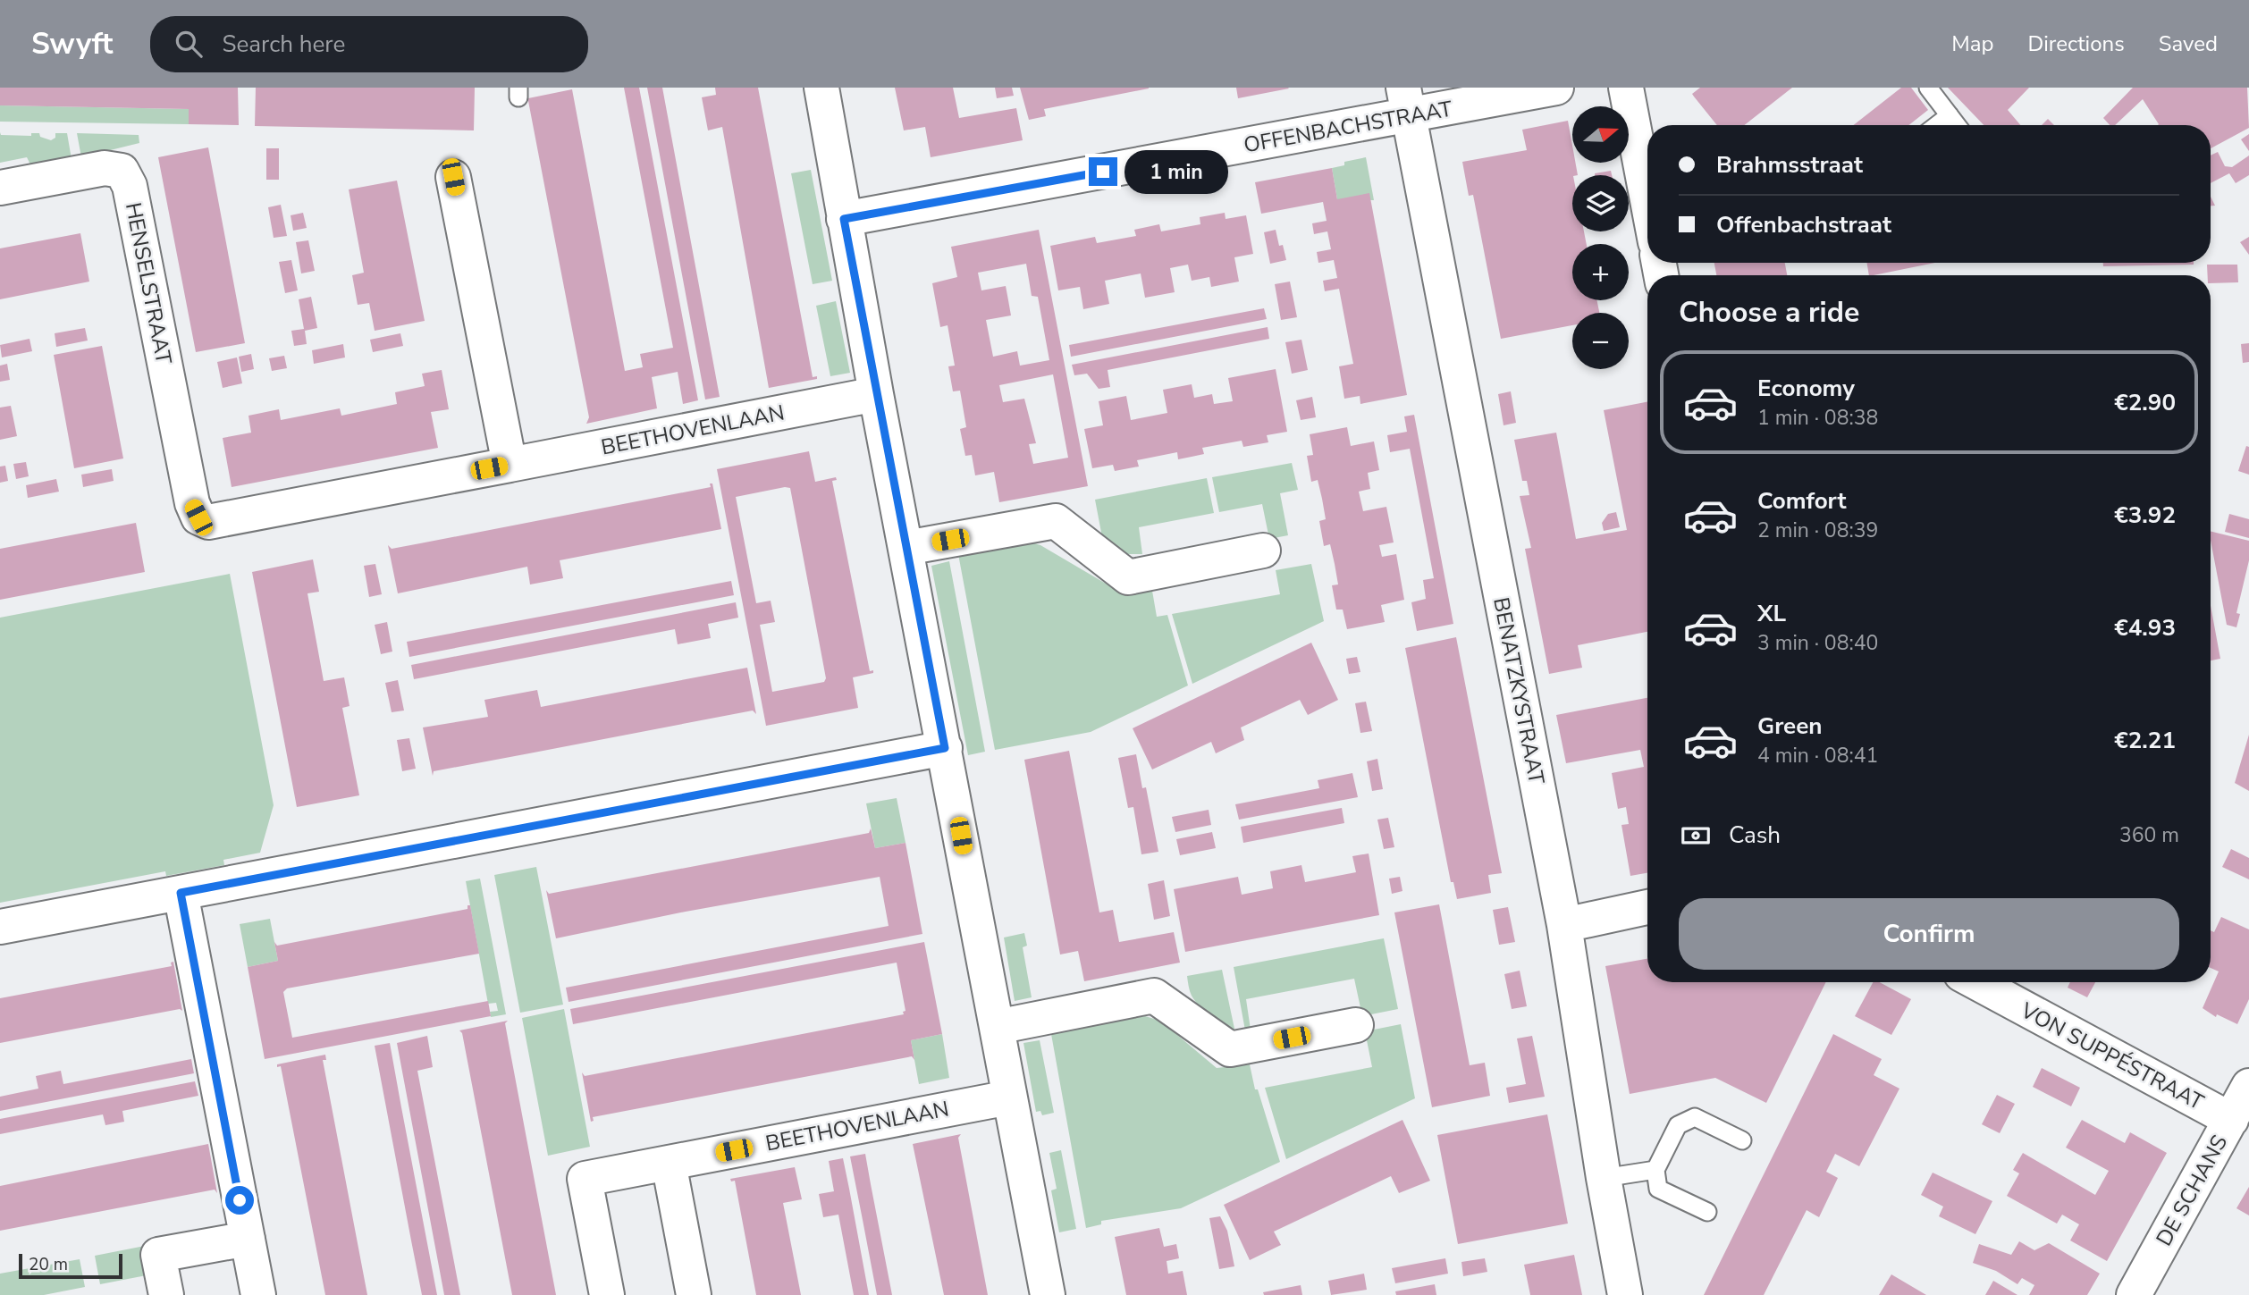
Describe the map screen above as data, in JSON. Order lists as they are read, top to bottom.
{
  "streets": {
    "street": [
      "OFFENBACHSTRAAT",
      "HENSELSTRAAT",
      "BEETHOVENLAAN",
      "BENATZKYSTRAAT",
      "VON SUPPÉSTRAAT",
      "DE SCHANS"
    ]
  },
  "crossings": [
    ["OFFENBACHSTRAAT", "BENATZKYSTRAAT"],
    ["HENSELSTRAAT", "BEETHOVENLAAN"],
    ["VON SUPPÉSTRAAT", "DE SCHANS"]
  ],
  "scale_bar": "20 m",
  "north": "right",
  "page": {
    "header": "Swyft",
    "search": "Search here",
    "nav": ["Map", "Directions", "Saved"],
    "map_buttons": ["+", "−"],
    "banner": ["Brahmsstraat", "Offenbachstraat"],
    "bubble": "1 min",
    "heading": "Choose a ride",
    "list": [
      {
        "name": "Economy",
        "note": "1 min · 08:38",
        "value": "€2.90"
      },
      {
        "name": "Comfort",
        "note": "2 min · 08:39",
        "value": "€3.92"
      },
      {
        "name": "XL",
        "note": "3 min · 08:40",
        "value": "€4.93"
      },
      {
        "name": "Green",
        "note": "4 min · 08:41",
        "value": "€2.21"
      }
    ],
    "pay": ["Cash", "360 m"],
    "buttons": "Confirm",
    "scale": "20 m"
  }
}
